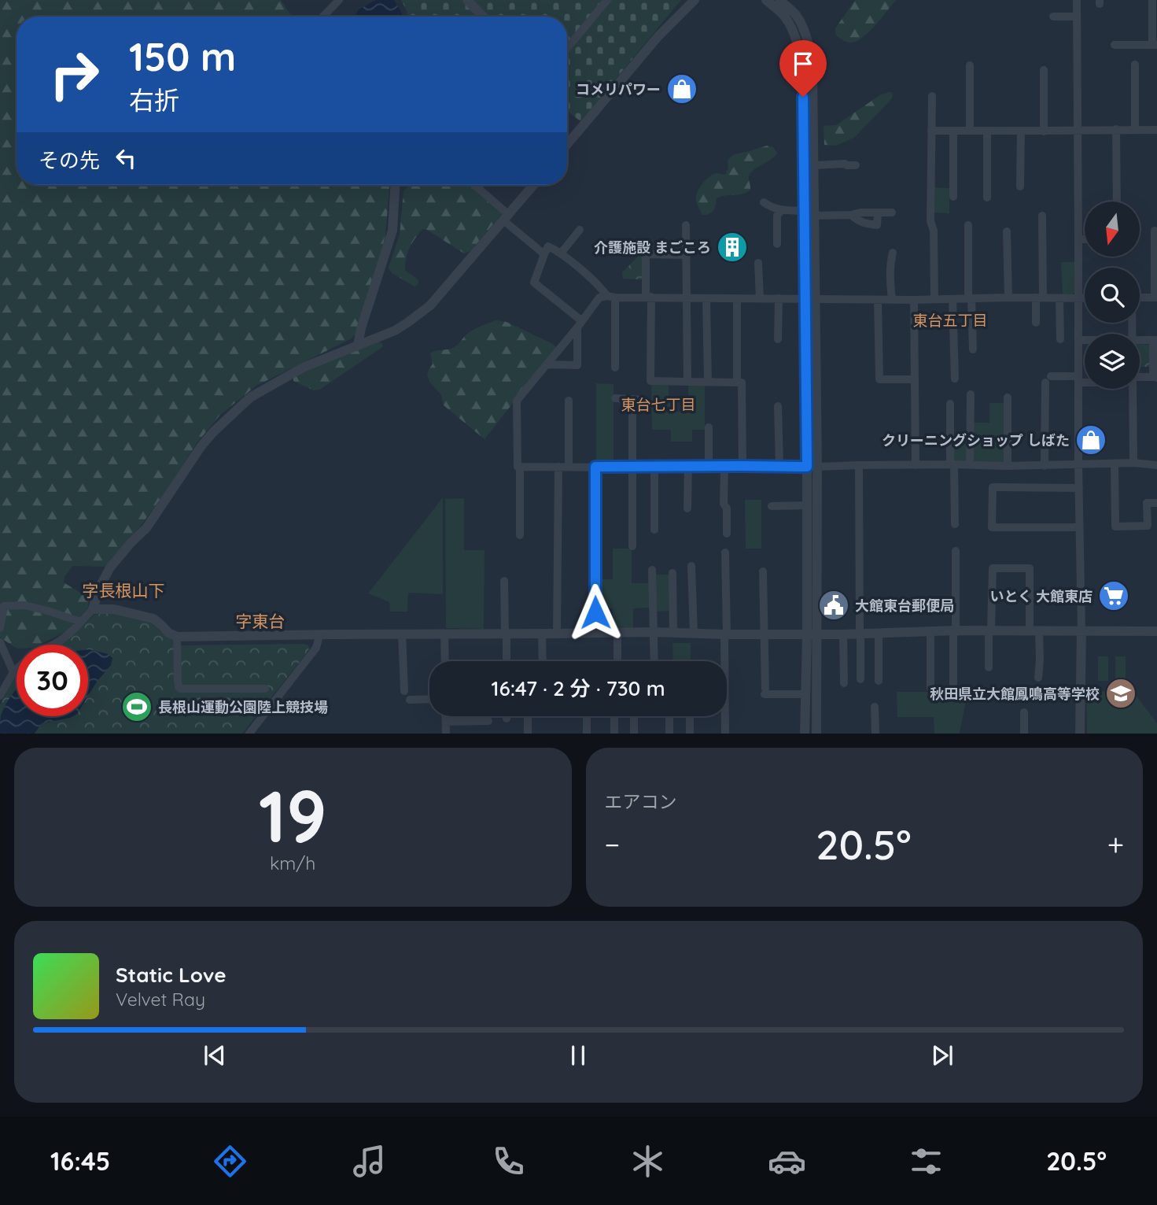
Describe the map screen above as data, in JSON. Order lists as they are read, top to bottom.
{
  "districts": [
    "東台五丁目",
    "東台七丁目",
    "字長根山下",
    "字東台"
  ],
  "places": {
    "shop": ["コメリパワー", "クリーニングショップ しばた"],
    "building": ["介護施設 まごころ"],
    "supermarket": ["いとく 大館東店"],
    "public building": ["大館東台郵便局"],
    "school or university": ["秋田県立大館鳳鳴高等学校"],
    "sports": ["長根山運動公園陸上競技場"]
  },
  "north": "bottom",
  "page": {
    "turn": ["150 m", "右折"],
    "then": "その先",
    "limit": "30",
    "trip": "16:47 · 2 分 · 730 m",
    "tile": [
      ["19", "km/h"],
      "エアコン"
    ],
    "heat": ["−", "20.5°", "+"],
    "song": ["Static Love", "Velvet Ray"],
    "tabs": ["16:45", "20.5°"]
  }
}
